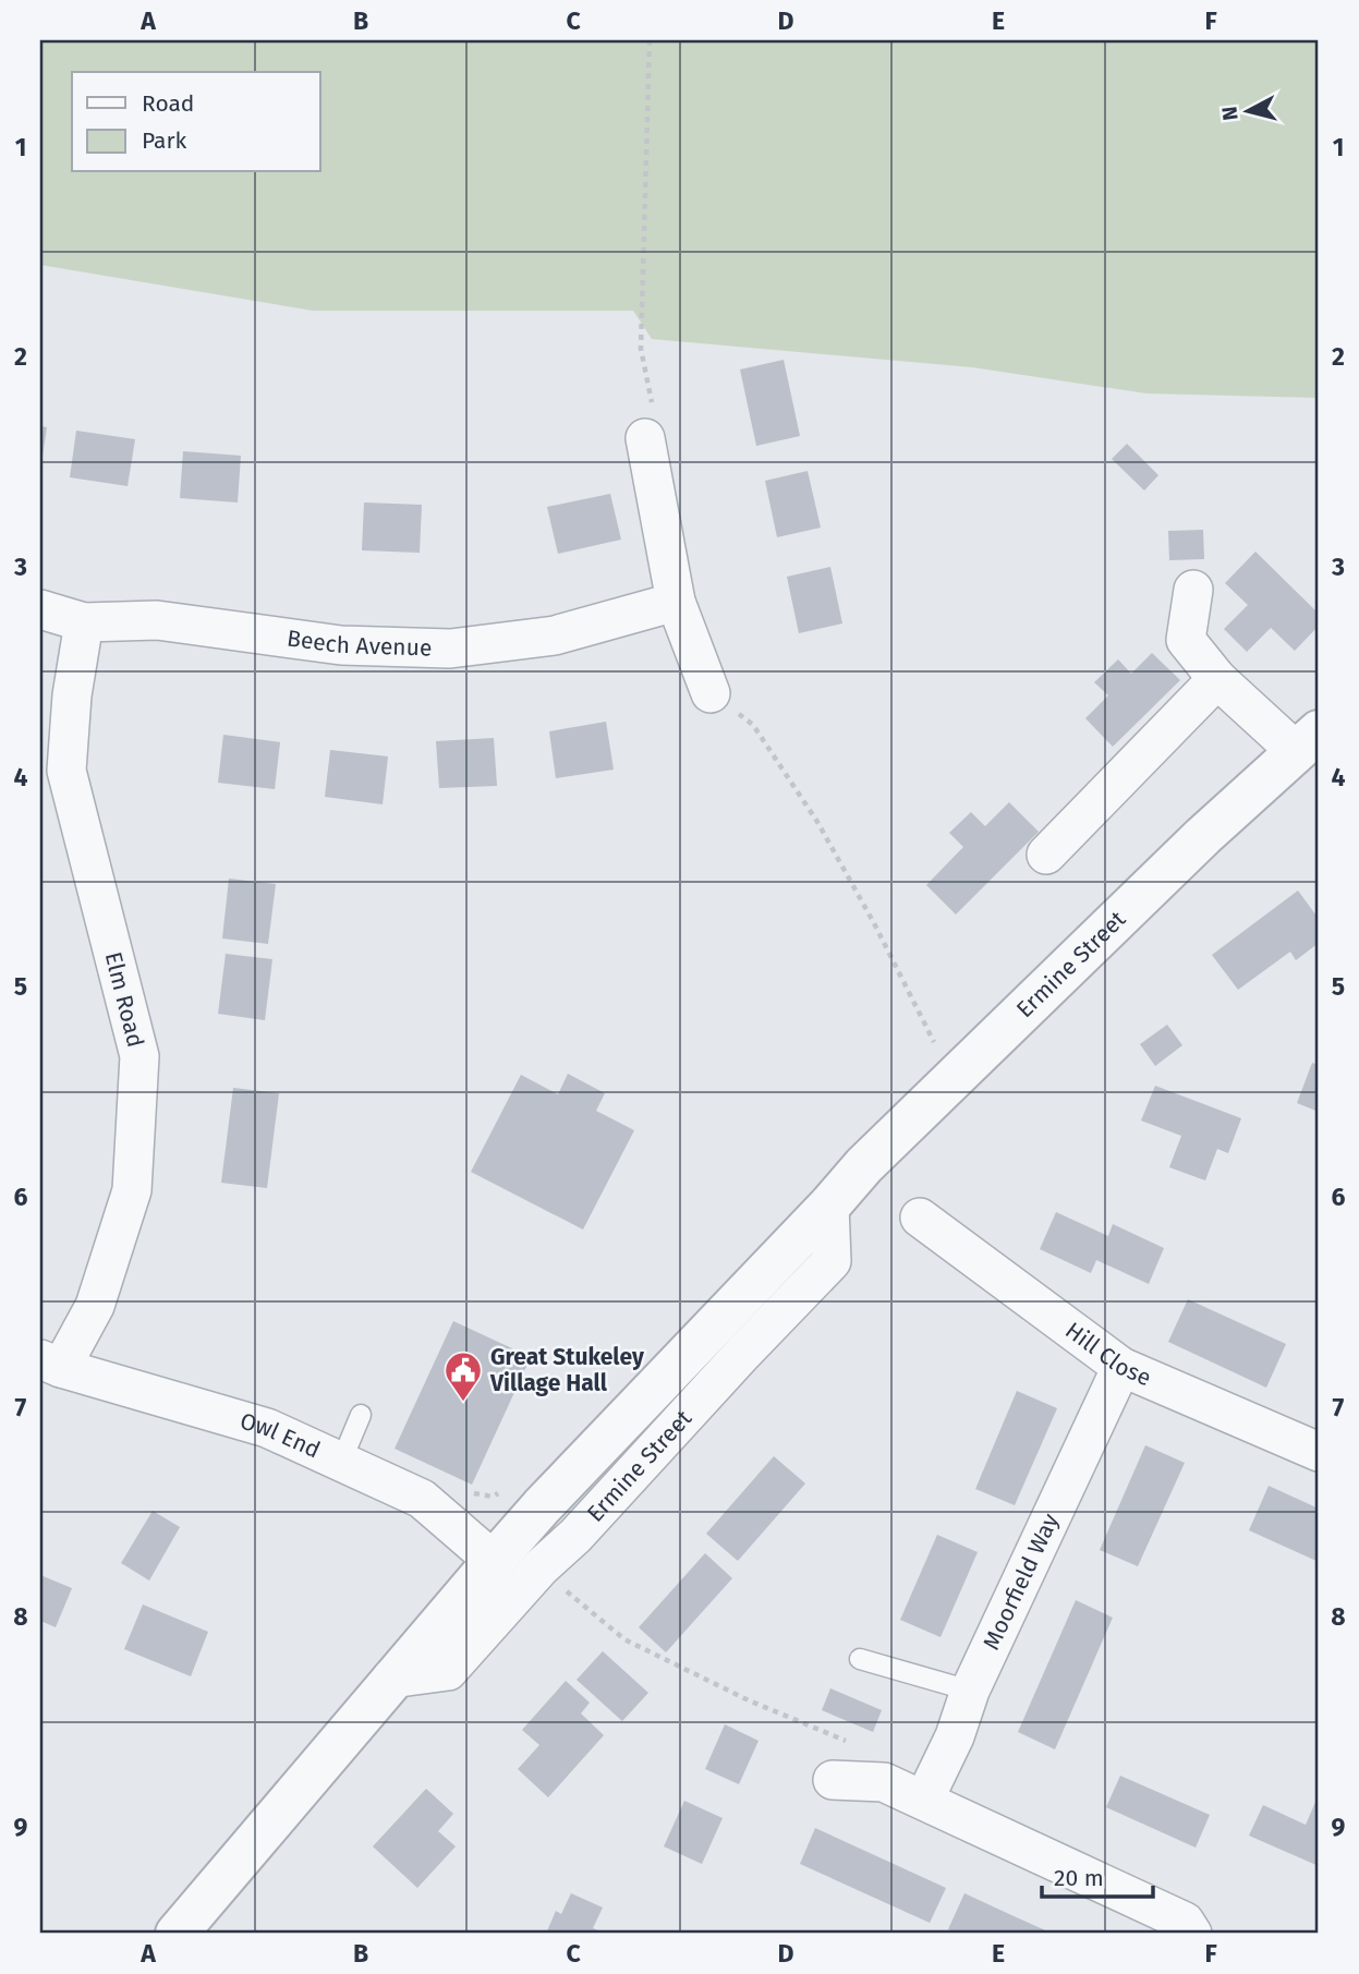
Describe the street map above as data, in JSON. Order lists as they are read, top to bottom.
{
  "streets": {
    "street": [
      "Beech Avenue",
      "Ermine Street",
      "Elm Road",
      "Hill Close",
      "Owl End",
      "Moorfield Way"
    ]
  },
  "crossings": [
    ["Beech Avenue", "Elm Road"],
    ["Ermine Street", "Owl End"],
    ["Elm Road", "Owl End"],
    ["Hill Close", "Moorfield Way"]
  ],
  "places": {
    "public building": ["Great Stukeley Village Hall"]
  },
  "legend": ["Road", "Park"],
  "scale_bar": "20 m",
  "north": "left",
  "grid": {
    "columns": [
      "A",
      "B",
      "C",
      "D",
      "E",
      "F"
    ],
    "rows": [
      "1",
      "2",
      "3",
      "4",
      "5",
      "6",
      "7",
      "8",
      "9"
    ]
  }
}
